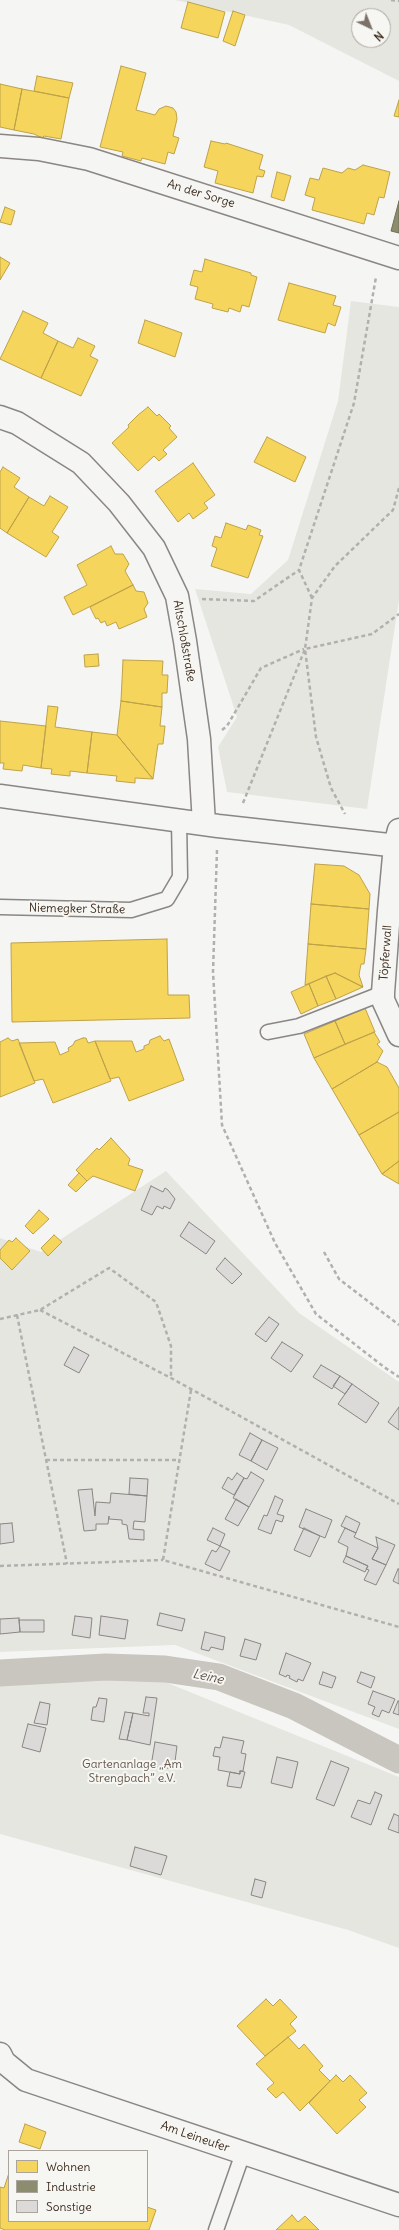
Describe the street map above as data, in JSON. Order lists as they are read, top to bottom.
{
  "streets": {
    "street": [
      "An der Sorge",
      "Altschloßstraße",
      "Töpferwall",
      "Am Leineufer"
    ],
    "lane": ["Niemegker Straße"]
  },
  "water": ["Leine"],
  "parks": ["Gartenanlage „Am Strengbach” e.V."],
  "legend": ["Wohnen", "Industrie", "Sonstige"],
  "north": "bottom right"
}
